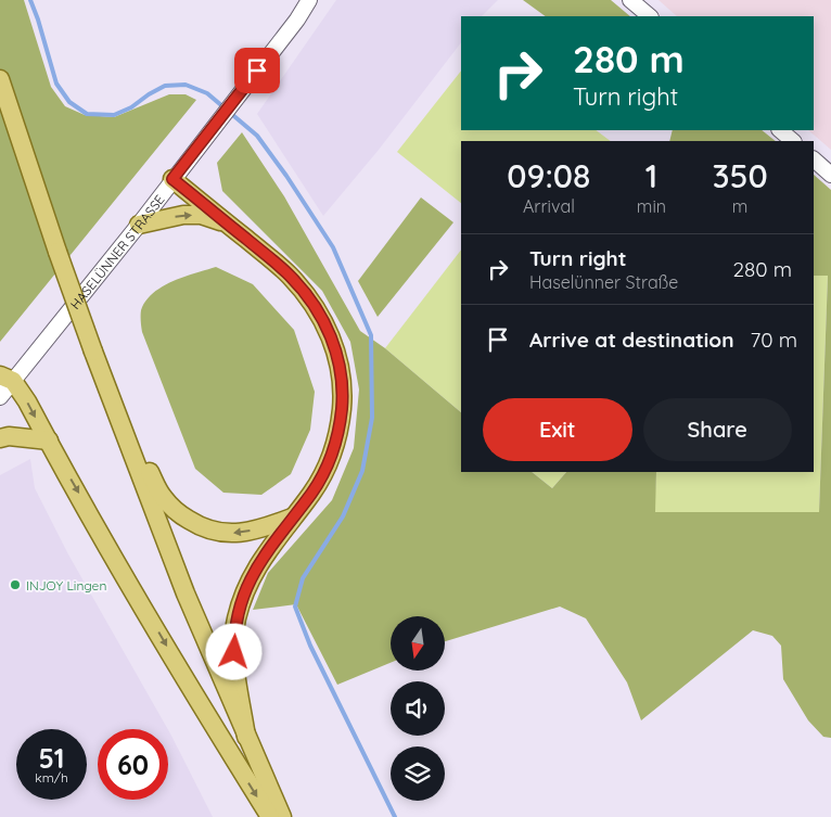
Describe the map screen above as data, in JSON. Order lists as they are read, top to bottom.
{
  "streets": {
    "street": ["HASELÜNNER STRASSE"]
  },
  "places": ["INJOY Lingen"],
  "north": "bottom",
  "page": {
    "turn": ["280 m", "Turn right"],
    "eta": [
      "09:08",
      "Arrival",
      "1",
      "min",
      "350",
      "m"
    ],
    "list": [
      {
        "name": "Turn right",
        "note": "Haselünner Straße",
        "value": "280 m"
      },
      {
        "name": "Arrive at destination",
        "value": "70 m"
      }
    ],
    "buttons": ["Exit", "Share"],
    "speed": "51 km/h",
    "limit": "60"
  }
}
